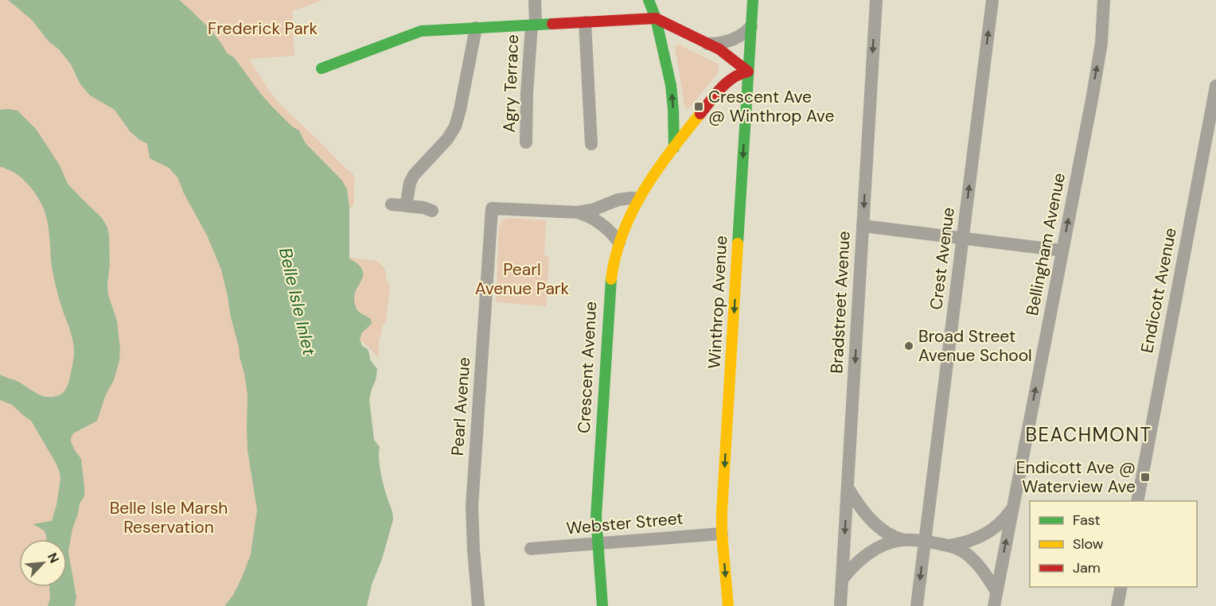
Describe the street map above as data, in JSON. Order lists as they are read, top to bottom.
{
  "streets": {
    "street": [
      "Agry Terrace",
      "Bellingham Avenue",
      "Crest Avenue",
      "Endicott Avenue",
      "Winthrop Avenue",
      "Bradstreet Avenue",
      "Crescent Avenue",
      "Pearl Avenue",
      "Webster Street"
    ]
  },
  "crossings": [
    ["Winthrop Avenue", "Crescent Avenue"],
    ["Winthrop Avenue", "Webster Street"],
    ["Crescent Avenue", "Webster Street"]
  ],
  "one_way": ["Bellingham Avenue", "Winthrop Avenue", "Bradstreet Avenue"],
  "districts": ["BEACHMONT"],
  "water": ["Belle Isle Inlet"],
  "parks": ["Frederick Park", "Pearl Avenue Park", "Belle Isle Marsh Reservation"],
  "places": {
    "transit": ["Crescent Ave @ Winthrop Ave", "Endicott Ave @ Waterview Ave"],
    "other": ["Broad Street Avenue School"]
  },
  "legend": ["Fast", "Slow", "Jam"],
  "north": "top right"
}
